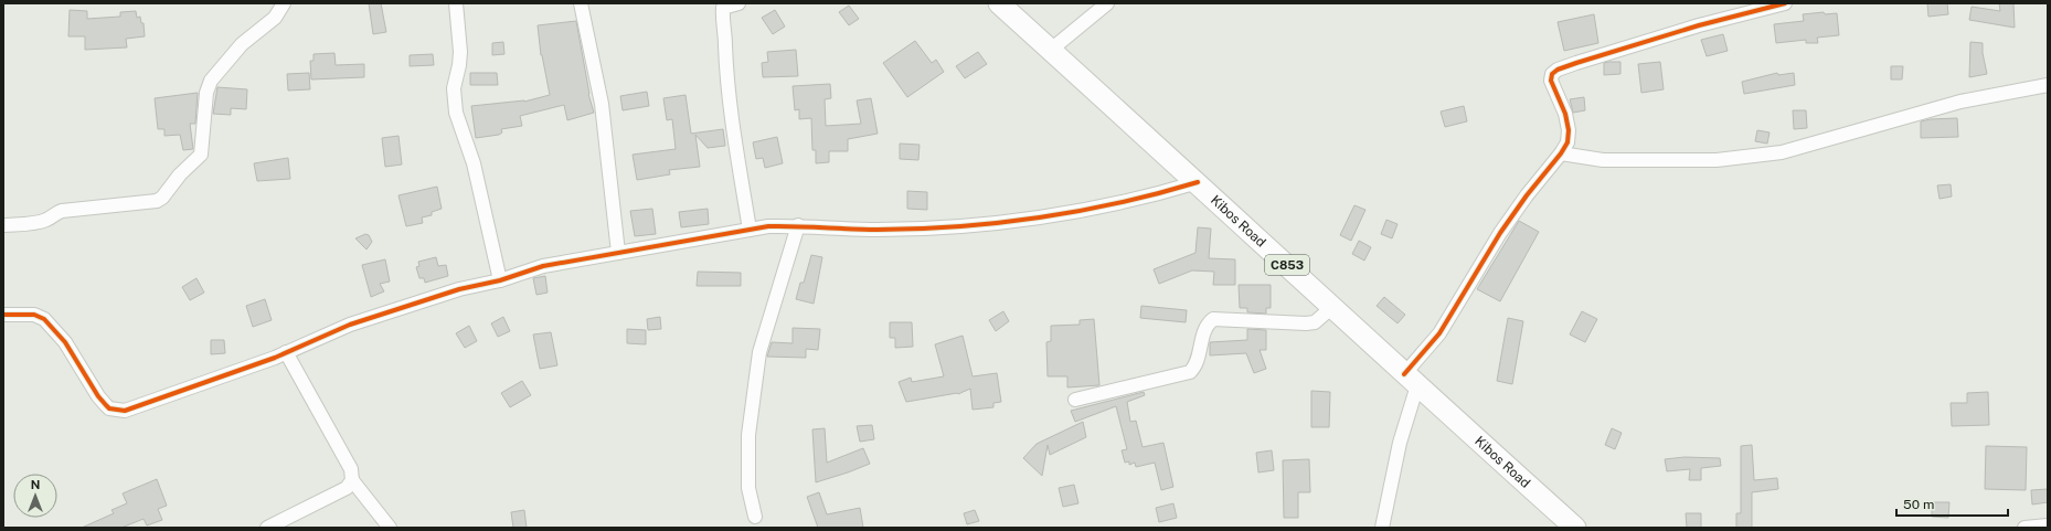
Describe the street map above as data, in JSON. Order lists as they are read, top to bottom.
{
  "streets": {
    "main road": ["Kibos Road", "C853"]
  },
  "scale_bar": "50 m",
  "north": "top"
}
